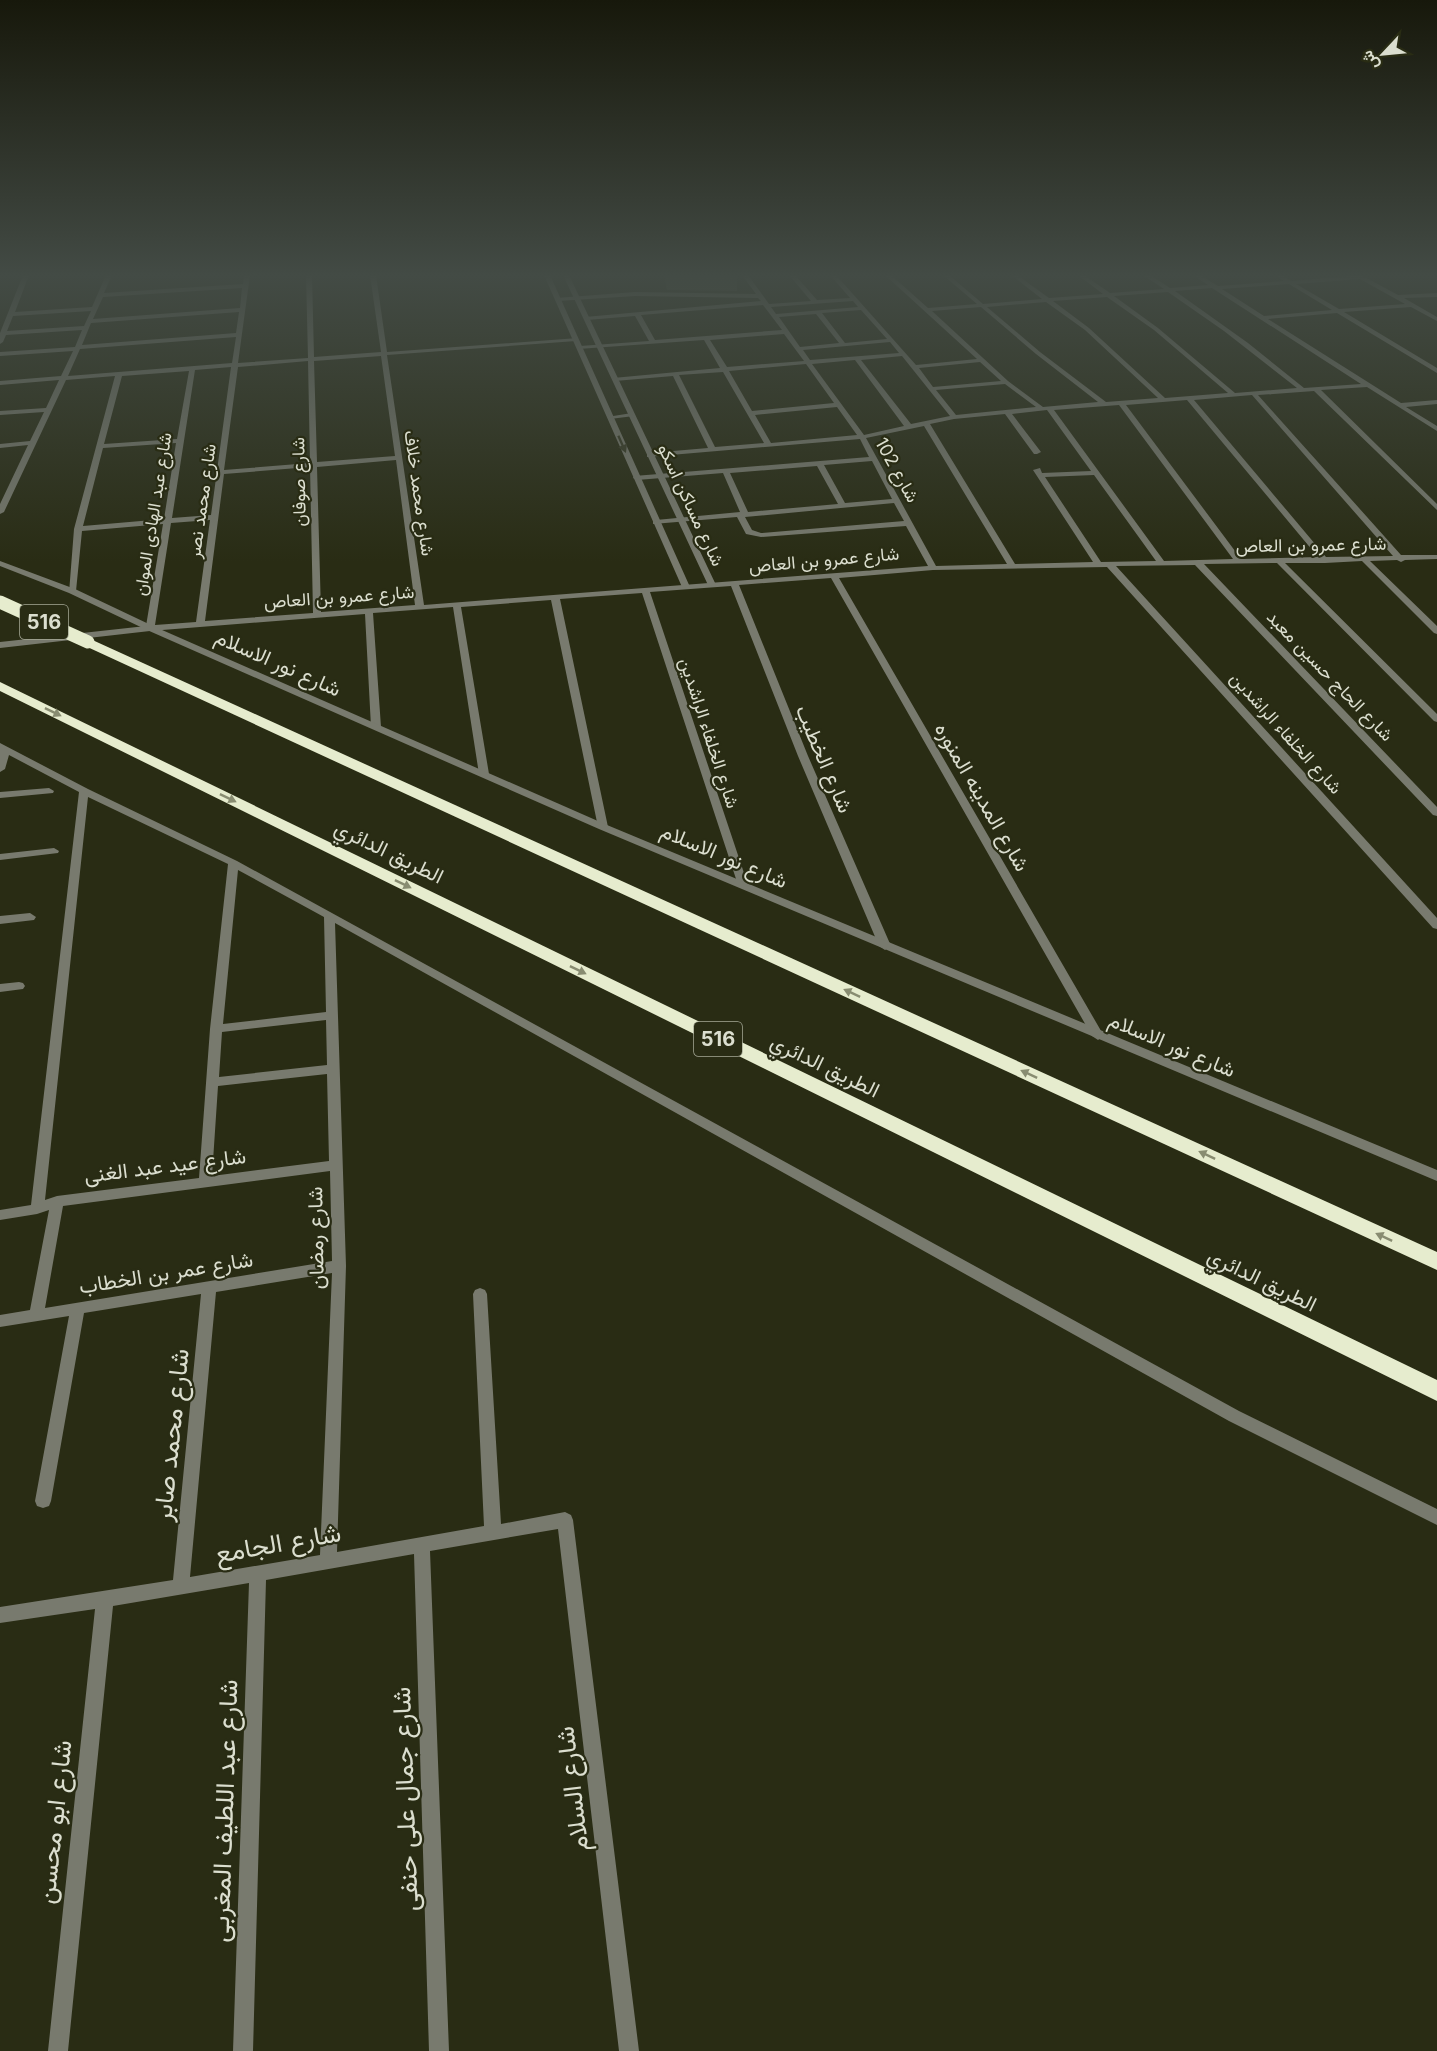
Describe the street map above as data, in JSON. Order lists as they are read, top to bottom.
{
  "streets": {
    "highway": ["516", "الطريق الدائري"],
    "street": [
      "شارع 102",
      "شارع صوفان",
      "شارع محمد خلاف",
      "شارع محمد نصر",
      "شارع مساكن اسكو",
      "شارع عبد الهادى الموان",
      "شارع عمرو بن العاص",
      "شارع نور الاسلام",
      "شارع الحاج حسين معبد",
      "شارع الخلفاء الراشدين",
      "شارع الخطيب",
      "شارع المدينه المنوره",
      "شارع عيد عبد الغنى",
      "شارع رمضان",
      "شارع عمر بن الخطاب",
      "شارع محمد صابر",
      "شارع الجامع",
      "شارع السلام",
      "شارع جمال على حنفى",
      "شارع عبد اللطيف المغربى",
      "شارع ابو محسن"
    ]
  },
  "crossings": [
    ["شارع 102", "شارع عمرو بن العاص"],
    ["شارع صوفان", "شارع عمرو بن العاص"],
    ["شارع محمد خلاف", "شارع عمرو بن العاص"],
    ["شارع محمد نصر", "شارع عمرو بن العاص"],
    ["شارع مساكن اسكو", "شارع عمرو بن العاص"],
    ["شارع عبد الهادى الموان", "شارع عمرو بن العاص"],
    ["شارع عبد الهادى الموان", "شارع نور الاسلام"],
    ["شارع عمرو بن العاص", "شارع نور الاسلام"],
    ["شارع عمرو بن العاص", "شارع الحاج حسين معبد"],
    ["شارع عمرو بن العاص", "شارع الخلفاء الراشدين"],
    ["شارع عمرو بن العاص", "شارع الخطيب"],
    ["شارع عمرو بن العاص", "شارع المدينه المنوره"],
    ["شارع نور الاسلام", "شارع الخلفاء الراشدين"],
    ["شارع نور الاسلام", "شارع الخطيب"],
    ["شارع نور الاسلام", "شارع المدينه المنوره"],
    ["شارع عيد عبد الغنى", "شارع رمضان"],
    ["شارع رمضان", "شارع عمر بن الخطاب"],
    ["شارع رمضان", "شارع الجامع"],
    ["شارع عمر بن الخطاب", "شارع محمد صابر"],
    ["شارع محمد صابر", "شارع الجامع"],
    ["شارع الجامع", "شارع السلام"],
    ["شارع الجامع", "شارع جمال على حنفى"],
    ["شارع الجامع", "شارع عبد اللطيف المغربى"],
    ["شارع الجامع", "شارع ابو محسن"]
  ],
  "north": "bottom left"
}
